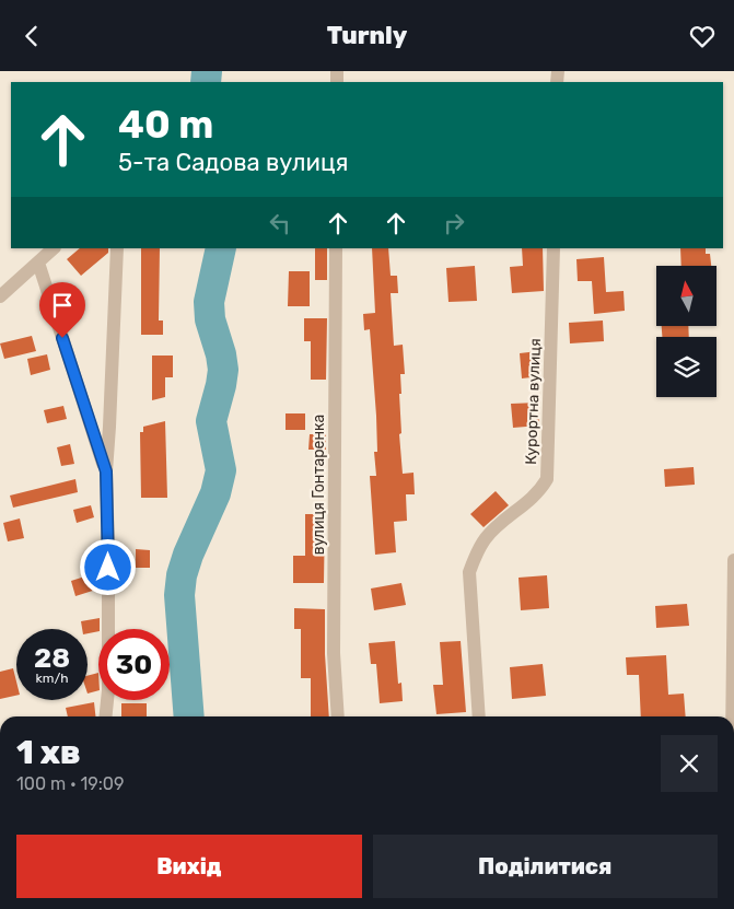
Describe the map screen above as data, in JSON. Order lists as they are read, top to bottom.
{
  "streets": {
    "street": ["Курортна вулиця", "вулиця Гонтаренка"]
  },
  "north": "top",
  "page": {
    "header": "Turnly",
    "turn": ["40 m", "5-та Садова вулиця"],
    "speed": "28 km/h",
    "limit": "30",
    "heading": ["1 хв", "100 m · 19:09"],
    "buttons": ["Вихід", "Поділитися"]
  }
}
